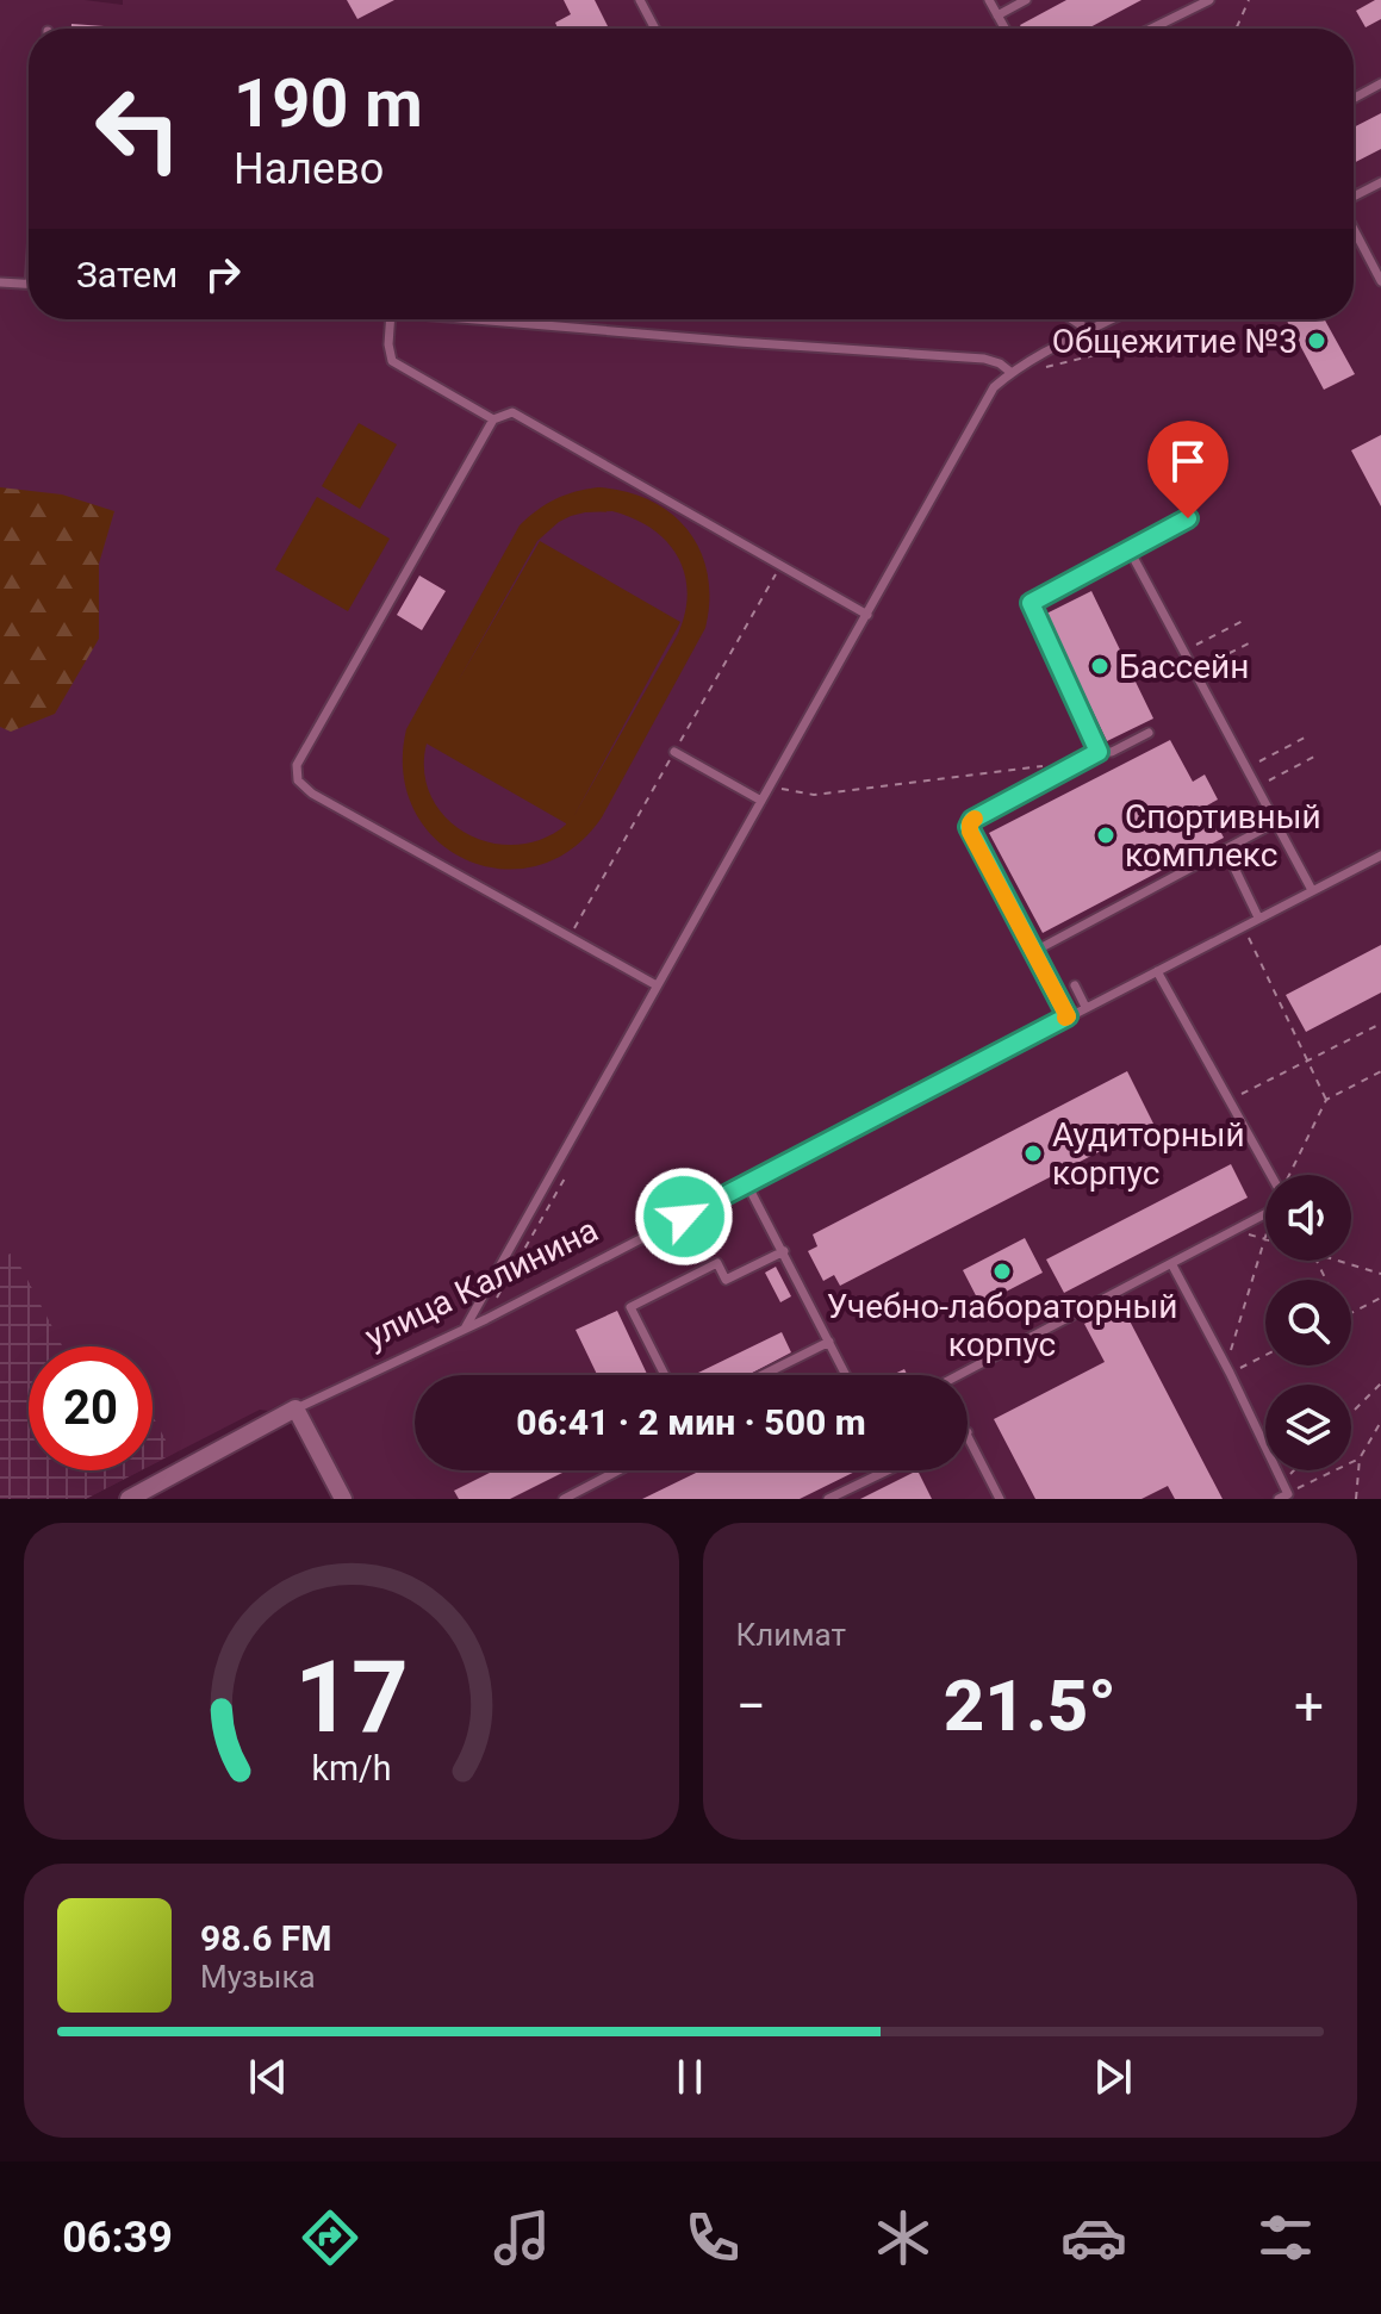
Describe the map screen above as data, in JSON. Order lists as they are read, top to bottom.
{
  "streets": {
    "street": ["улица Калинина"]
  },
  "places": [
    "Общежитие №3",
    "Бассейн",
    "Спортивный комплекс",
    "Аудиторный корпус",
    "Учебно-лабораторный корпус"
  ],
  "page": {
    "turn": ["190 m", "Налево"],
    "then": "Затем",
    "limit": "20",
    "trip": "06:41 · 2 мин · 500 m",
    "tile": "Климат",
    "heat": ["−", "21.5°", "+"],
    "song": ["98.6 FM", "Музыка"],
    "tabs": "06:39",
    "gauge": ["17", "km/h"]
  }
}
